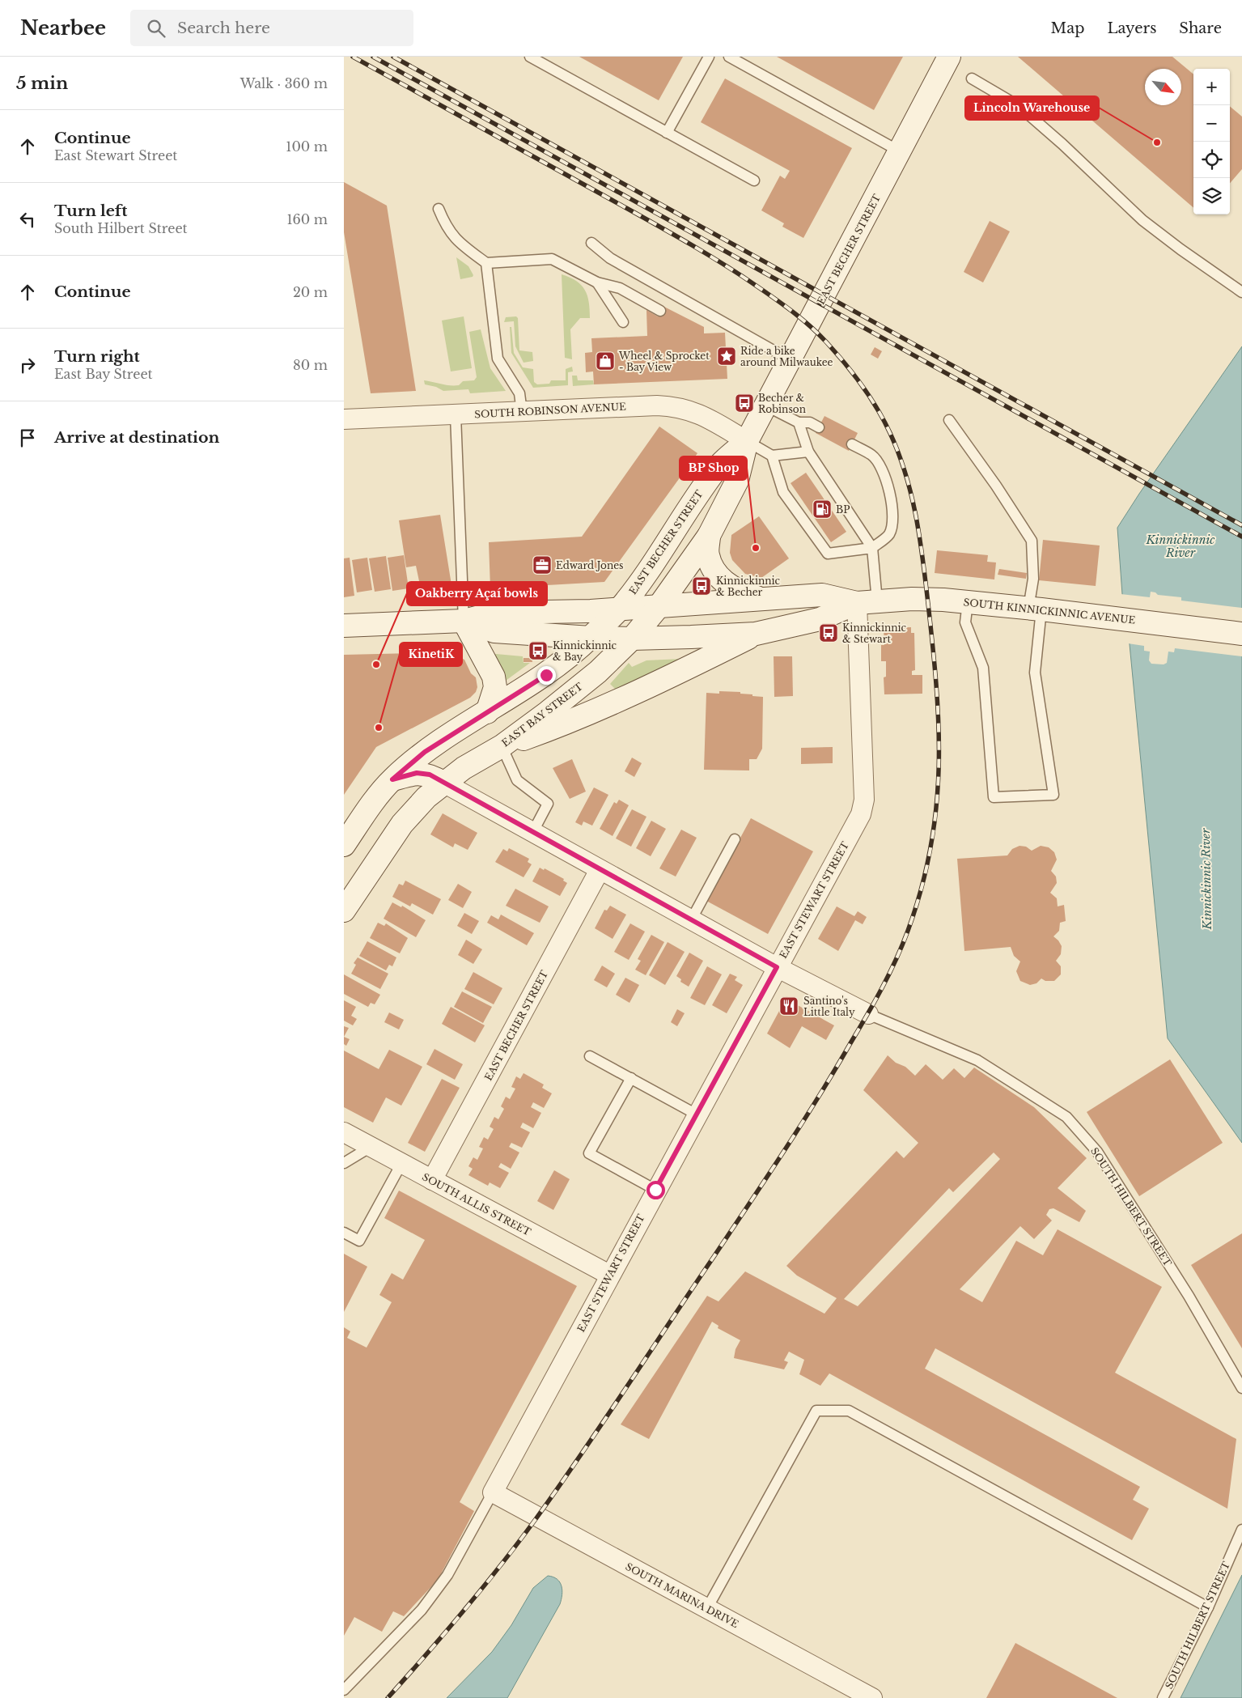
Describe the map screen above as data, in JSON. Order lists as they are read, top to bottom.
{
  "streets": {
    "main road": ["EAST BECHER STREET", "SOUTH KINNICKINNIC AVENUE", "EAST BAY STREET"],
    "street": [
      "SOUTH ROBINSON AVENUE",
      "EAST STEWART STREET",
      "SOUTH ALLIS STREET",
      "SOUTH HILBERT STREET",
      "SOUTH MARINA DRIVE"
    ]
  },
  "crossings": [
    ["EAST BECHER STREET", "SOUTH ROBINSON AVENUE"],
    ["EAST BECHER STREET", "SOUTH KINNICKINNIC AVENUE"],
    ["EAST BECHER STREET", "EAST BAY STREET"],
    ["EAST BECHER STREET", "SOUTH ALLIS STREET"],
    ["EAST BECHER STREET", "SOUTH HILBERT STREET"],
    ["SOUTH KINNICKINNIC AVENUE", "EAST BAY STREET"],
    ["SOUTH KINNICKINNIC AVENUE", "EAST STEWART STREET"],
    ["EAST BAY STREET", "SOUTH HILBERT STREET"],
    ["EAST STEWART STREET", "SOUTH ALLIS STREET"],
    ["EAST STEWART STREET", "SOUTH HILBERT STREET"],
    ["EAST STEWART STREET", "SOUTH MARINA DRIVE"]
  ],
  "water": ["Kinnickinnic River"],
  "places": {
    "other": [
      "Lincoln Warehouse",
      "BP Shop",
      "Oakberry Açaí bowls",
      "KinetiK"
    ],
    "place": ["Ride a bike around Milwaukee"],
    "shop": ["Wheel & Sprocket - Bay View"],
    "bus stop": [
      "Becher & Robinson",
      "Kinnickinnic & Becher",
      "Kinnickinnic & Stewart",
      "Kinnickinnic & Bay"
    ],
    "fuel station": ["BP"],
    "office": ["Edward Jones"],
    "restaurant": ["Santino's Little Italy"]
  },
  "north": "bottom right",
  "page": {
    "header": "Nearbee",
    "search": "Search here",
    "nav": ["Map", "Layers", "Share"],
    "heading": ["5 min", "Walk · 360 m"],
    "map_buttons": ["+", "−"],
    "list": [
      ["Continue", "East Stewart Street", "100 m"],
      ["Turn left", "South Hilbert Street", "160 m"],
      ["Continue", "20 m"],
      ["Turn right", "East Bay Street", "80 m"],
      "Arrive at destination"
    ]
  }
}
